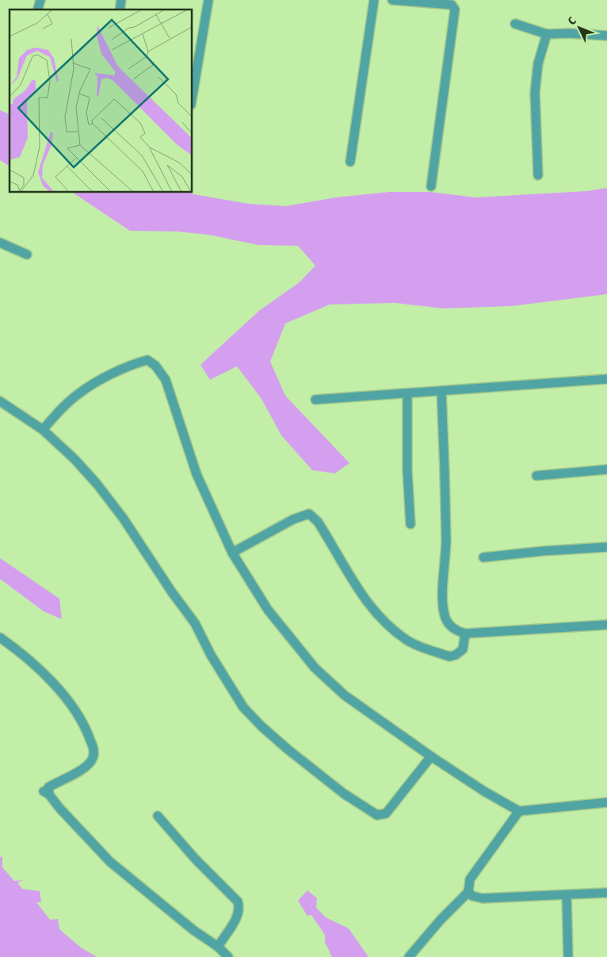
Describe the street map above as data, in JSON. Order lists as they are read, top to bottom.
{
  "north": "top left"
}
